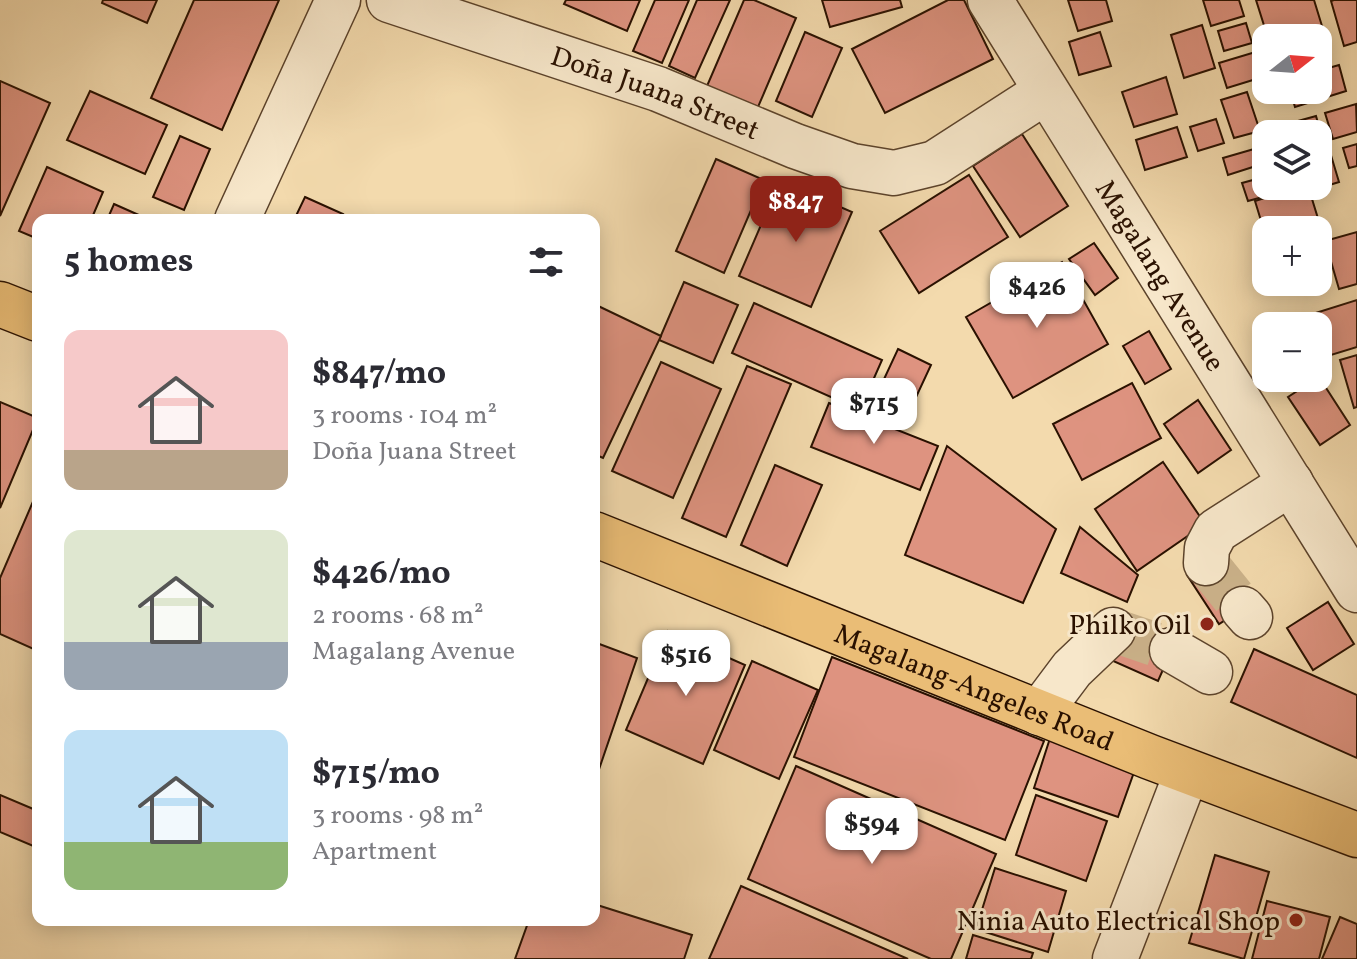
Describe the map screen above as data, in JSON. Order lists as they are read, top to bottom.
{
  "streets": {
    "main road": ["Magalang-Angeles Road"],
    "street": ["Doña Juana Street", "Magalang Avenue"]
  },
  "crossings": [
    ["Doña Juana Street", "Magalang Avenue"]
  ],
  "places": ["Philko Oil", "Ninia Auto Electrical Shop"],
  "north": "right",
  "page": {
    "map_buttons": ["+", "−"],
    "price": [
      "$847",
      "$426",
      "$715",
      "$516",
      "$594"
    ],
    "heading": "5 homes",
    "list": [
      {
        "name": "$847/mo",
        "note": "3 rooms · 104 m² · Doña Juana Street"
      },
      {
        "name": "$426/mo",
        "note": "2 rooms · 68 m² · Magalang Avenue"
      },
      {
        "name": "$715/mo",
        "note": "3 rooms · 98 m² · Apartment"
      }
    ]
  }
}
